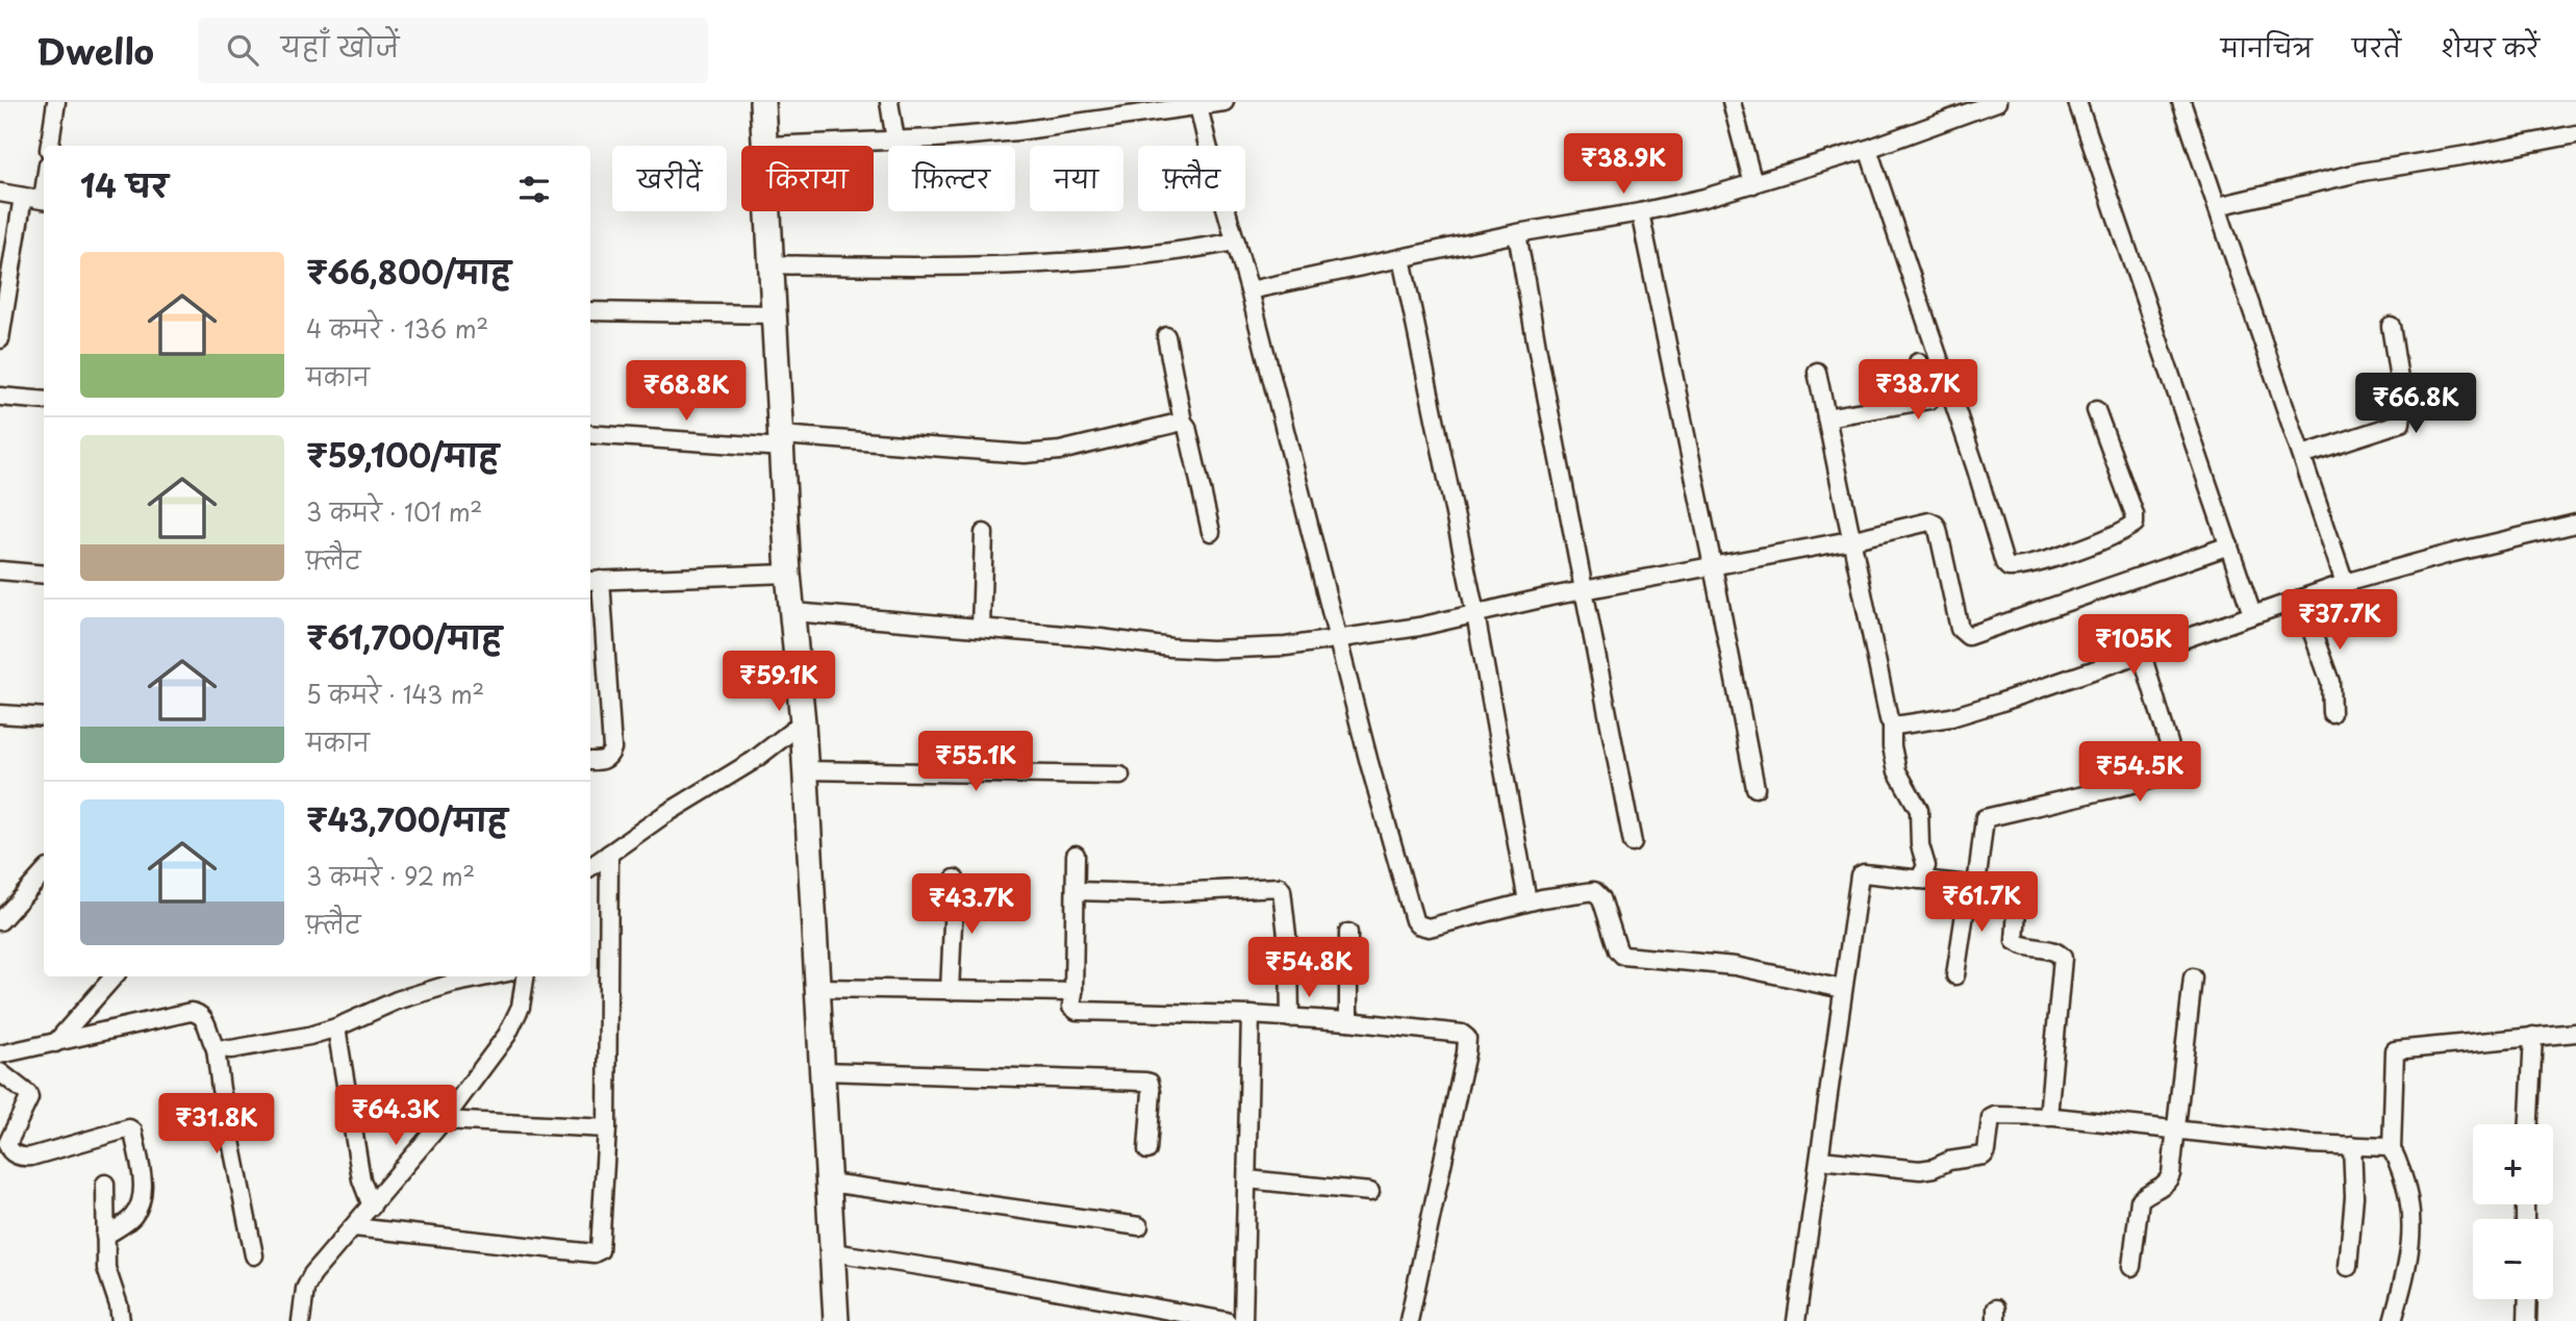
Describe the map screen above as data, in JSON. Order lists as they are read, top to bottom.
{
  "page": {
    "header": "Dwello",
    "search": "यहाँ खोजें",
    "nav": ["मानचित्र", "परतें", "शेयर करें"],
    "price": [
      "₹38.9K",
      "₹38.7K",
      "₹68.8K",
      "₹66.8K",
      "₹37.7K",
      "₹105K",
      "₹59.1K",
      "₹55.1K",
      "₹54.5K",
      "₹61.7K",
      "₹43.7K",
      "₹54.8K",
      "₹64.3K",
      "₹31.8K"
    ],
    "chip": [
      "खरीदें",
      "किराया",
      "फ़िल्टर",
      "नया",
      "फ़्लैट"
    ],
    "heading": "14 घर",
    "list": [
      {
        "name": "₹66,800/माह",
        "note": "4 कमरे · 136 m² · मकान"
      },
      {
        "name": "₹59,100/माह",
        "note": "3 कमरे · 101 m² · फ़्लैट"
      },
      {
        "name": "₹61,700/माह",
        "note": "5 कमरे · 143 m² · मकान"
      },
      {
        "name": "₹43,700/माह",
        "note": "3 कमरे · 92 m² · फ़्लैट"
      }
    ],
    "map_buttons": ["+", "−"]
  }
}
